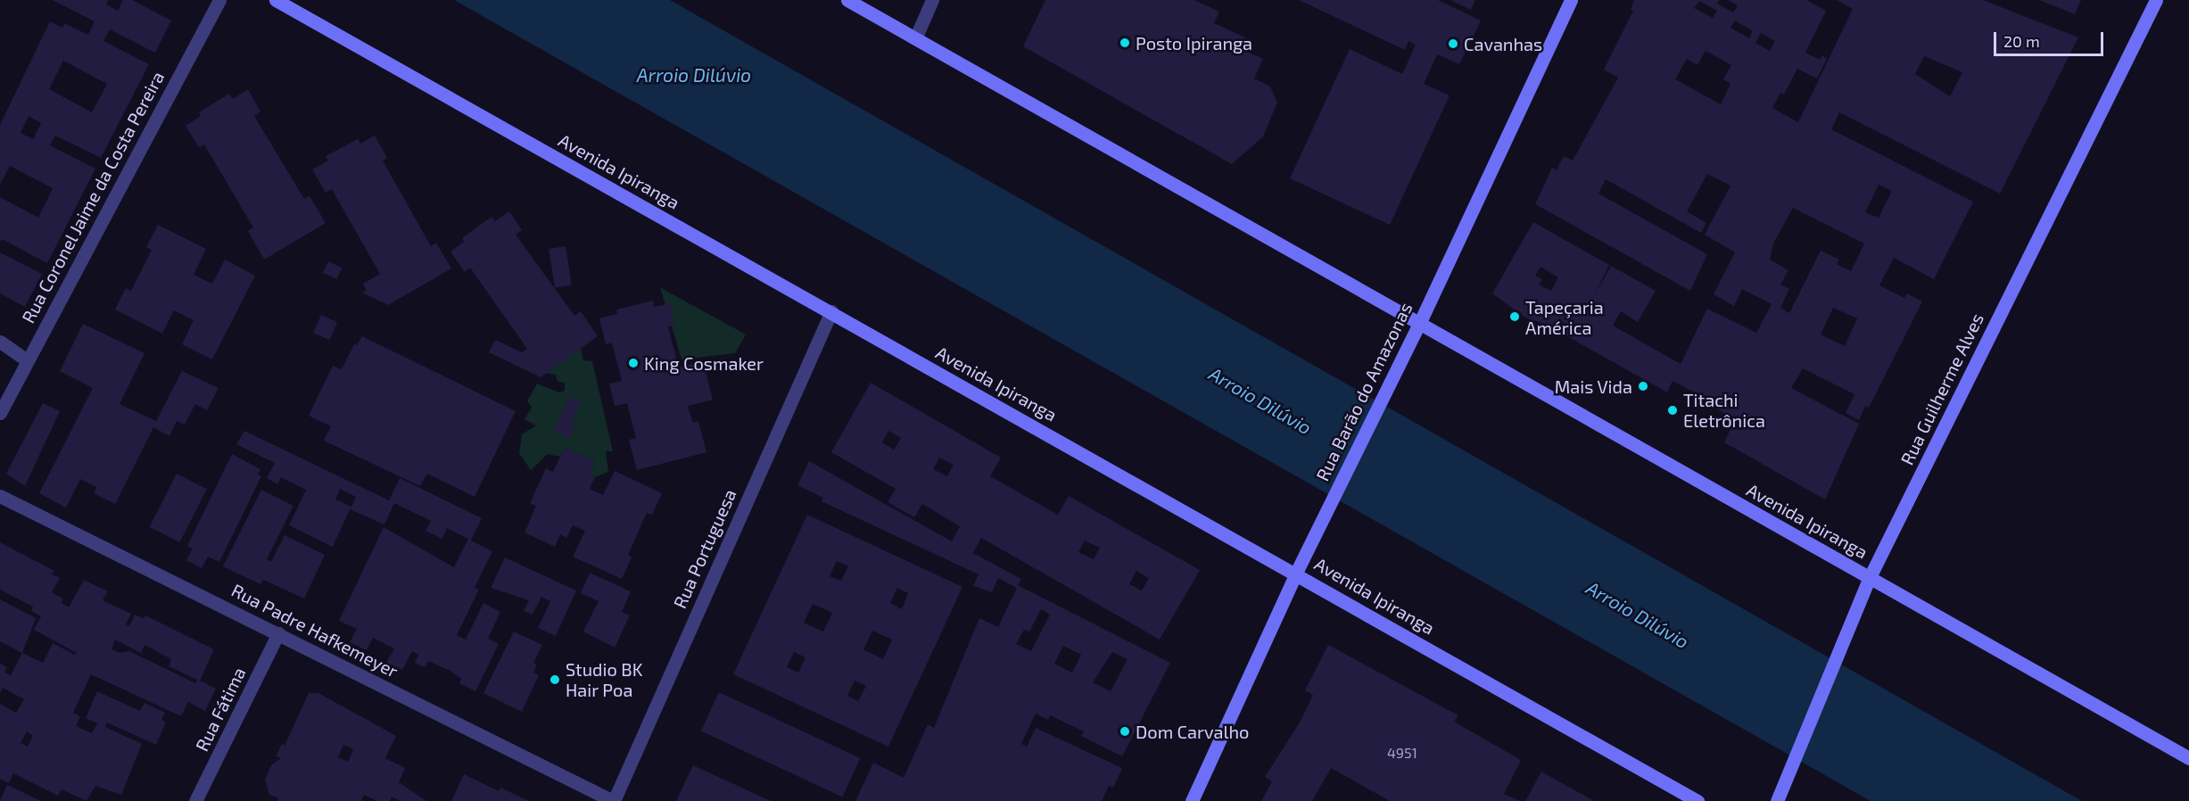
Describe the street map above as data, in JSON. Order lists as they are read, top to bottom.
{
  "streets": {
    "main road": ["Avenida Ipiranga", "Rua Guilherme Alves", "Rua Barão do Amazonas"],
    "street": [
      "Rua Coronel Jaime da Costa Pereira",
      "Rua Portuguesa",
      "Rua Padre Hafkemeyer",
      "Rua Fátima"
    ]
  },
  "crossings": [
    ["Avenida Ipiranga", "Rua Guilherme Alves"],
    ["Avenida Ipiranga", "Rua Barão do Amazonas"],
    ["Avenida Ipiranga", "Rua Portuguesa"],
    ["Rua Portuguesa", "Rua Padre Hafkemeyer"],
    ["Rua Padre Hafkemeyer", "Rua Fátima"]
  ],
  "water": ["Arroio Dilúvio"],
  "places": [
    "Posto Ipiranga",
    "Cavanhas",
    "Tapeçaria América",
    "King Cosmaker",
    "Mais Vida",
    "Titachi Eletrônica",
    "Studio BK Hair Poa",
    "Dom Carvalho"
  ],
  "house_numbers": ["4951"],
  "scale_bar": "20 m"
}
